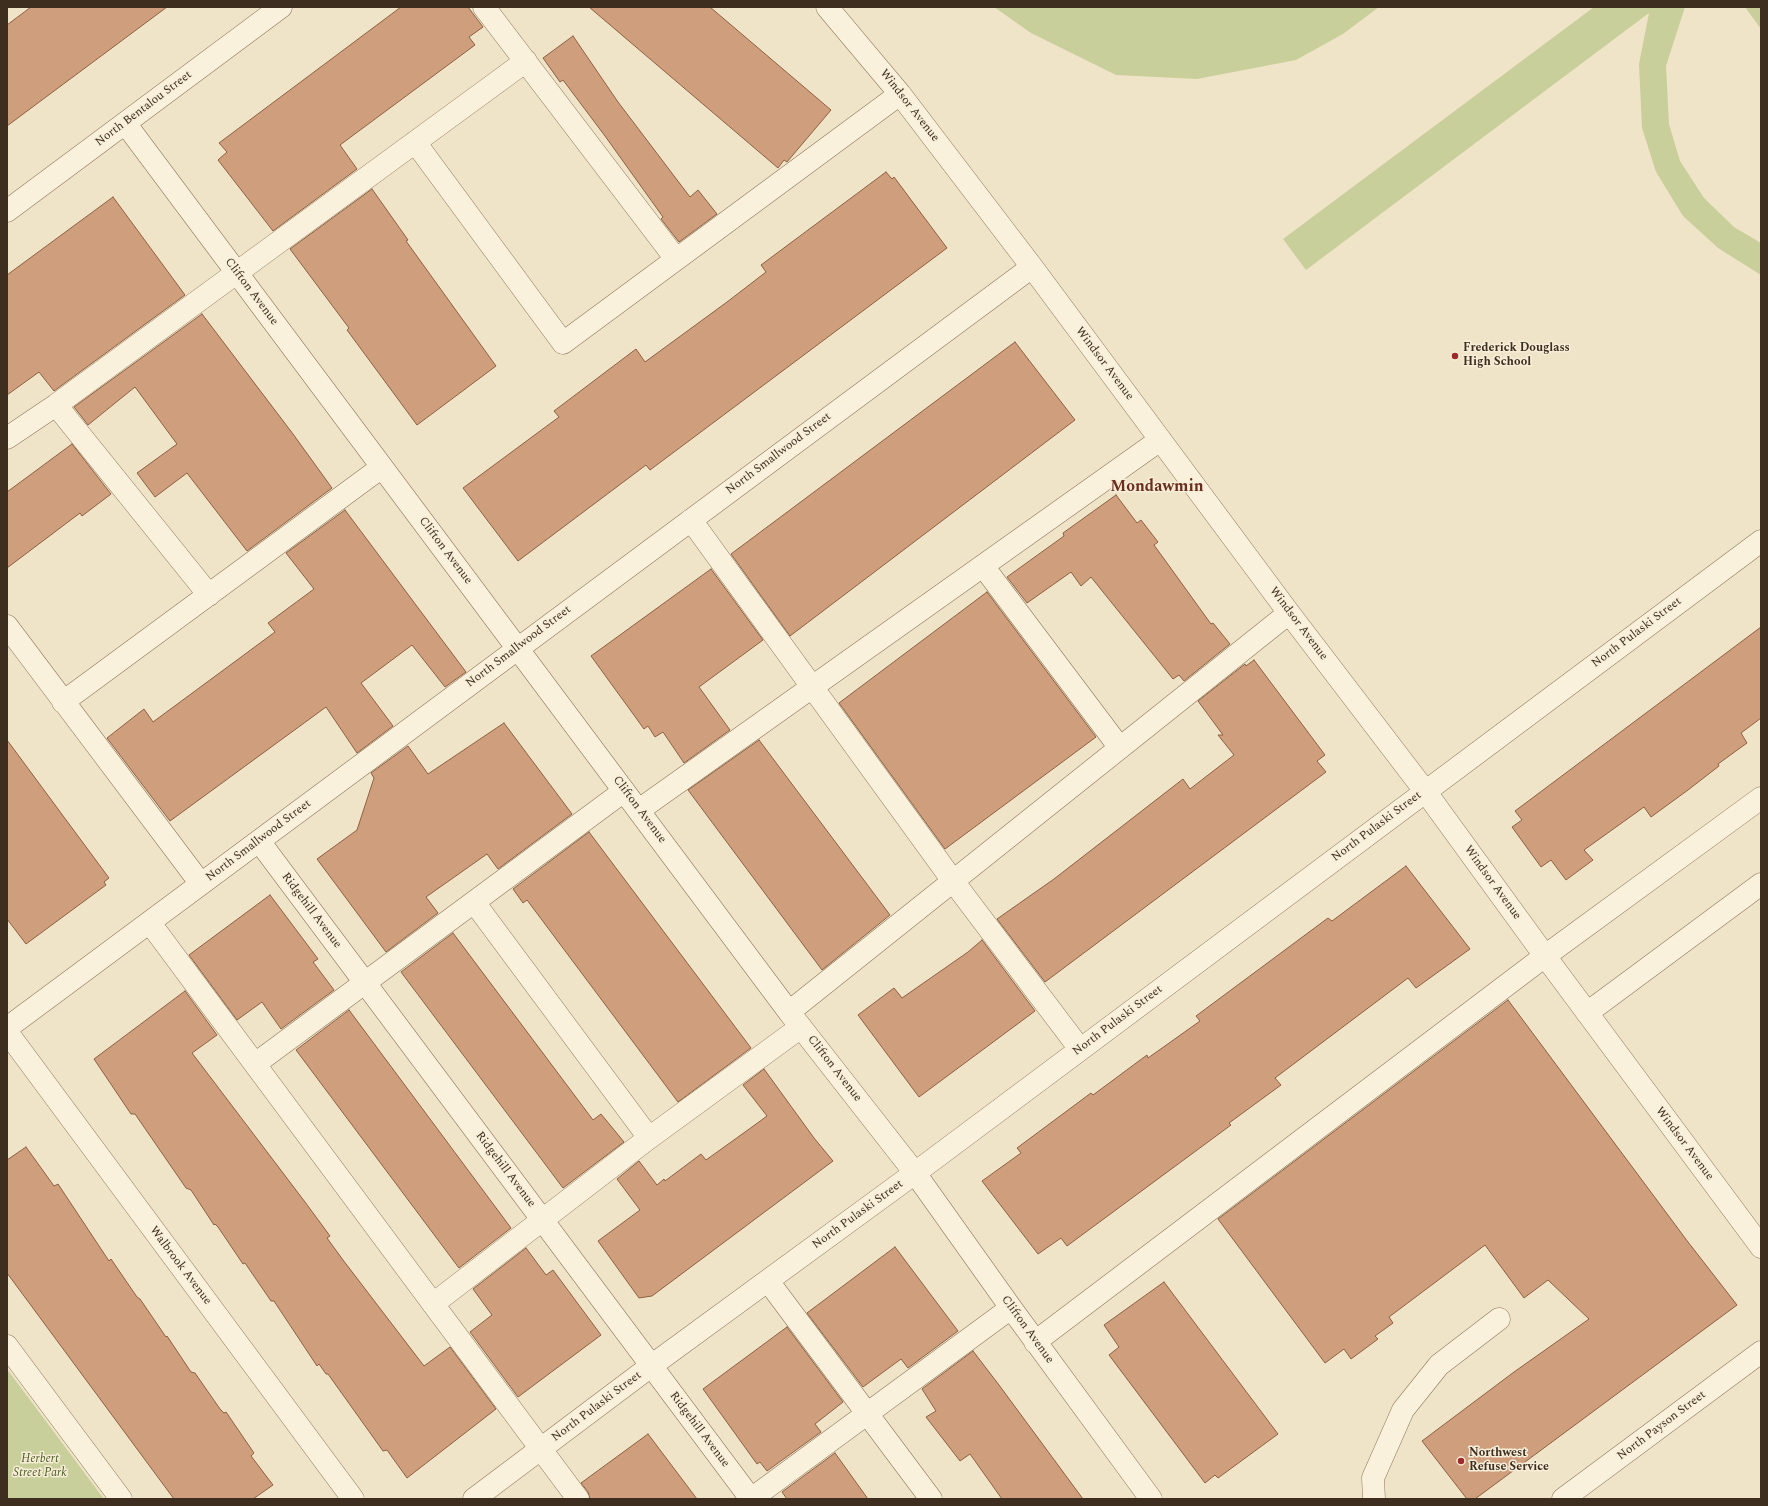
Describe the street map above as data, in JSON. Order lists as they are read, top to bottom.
{
  "streets": {
    "street": [
      "Windsor Avenue",
      "North Bentalou Street",
      "Clifton Avenue",
      "North Smallwood Street",
      "North Pulaski Street",
      "Ridgehill Avenue",
      "Walbrook Avenue",
      "North Payson Street"
    ]
  },
  "crossings": [
    ["Windsor Avenue", "North Smallwood Street"],
    ["Windsor Avenue", "North Pulaski Street"],
    ["North Bentalou Street", "Clifton Avenue"],
    ["Clifton Avenue", "North Smallwood Street"],
    ["Clifton Avenue", "North Pulaski Street"],
    ["North Smallwood Street", "Ridgehill Avenue"],
    ["North Pulaski Street", "Ridgehill Avenue"]
  ],
  "districts": ["Mondawmin"],
  "parks": ["Herbert Street Park"],
  "places": ["Frederick Douglass High School", "Northwest Refuse Service"]
}
